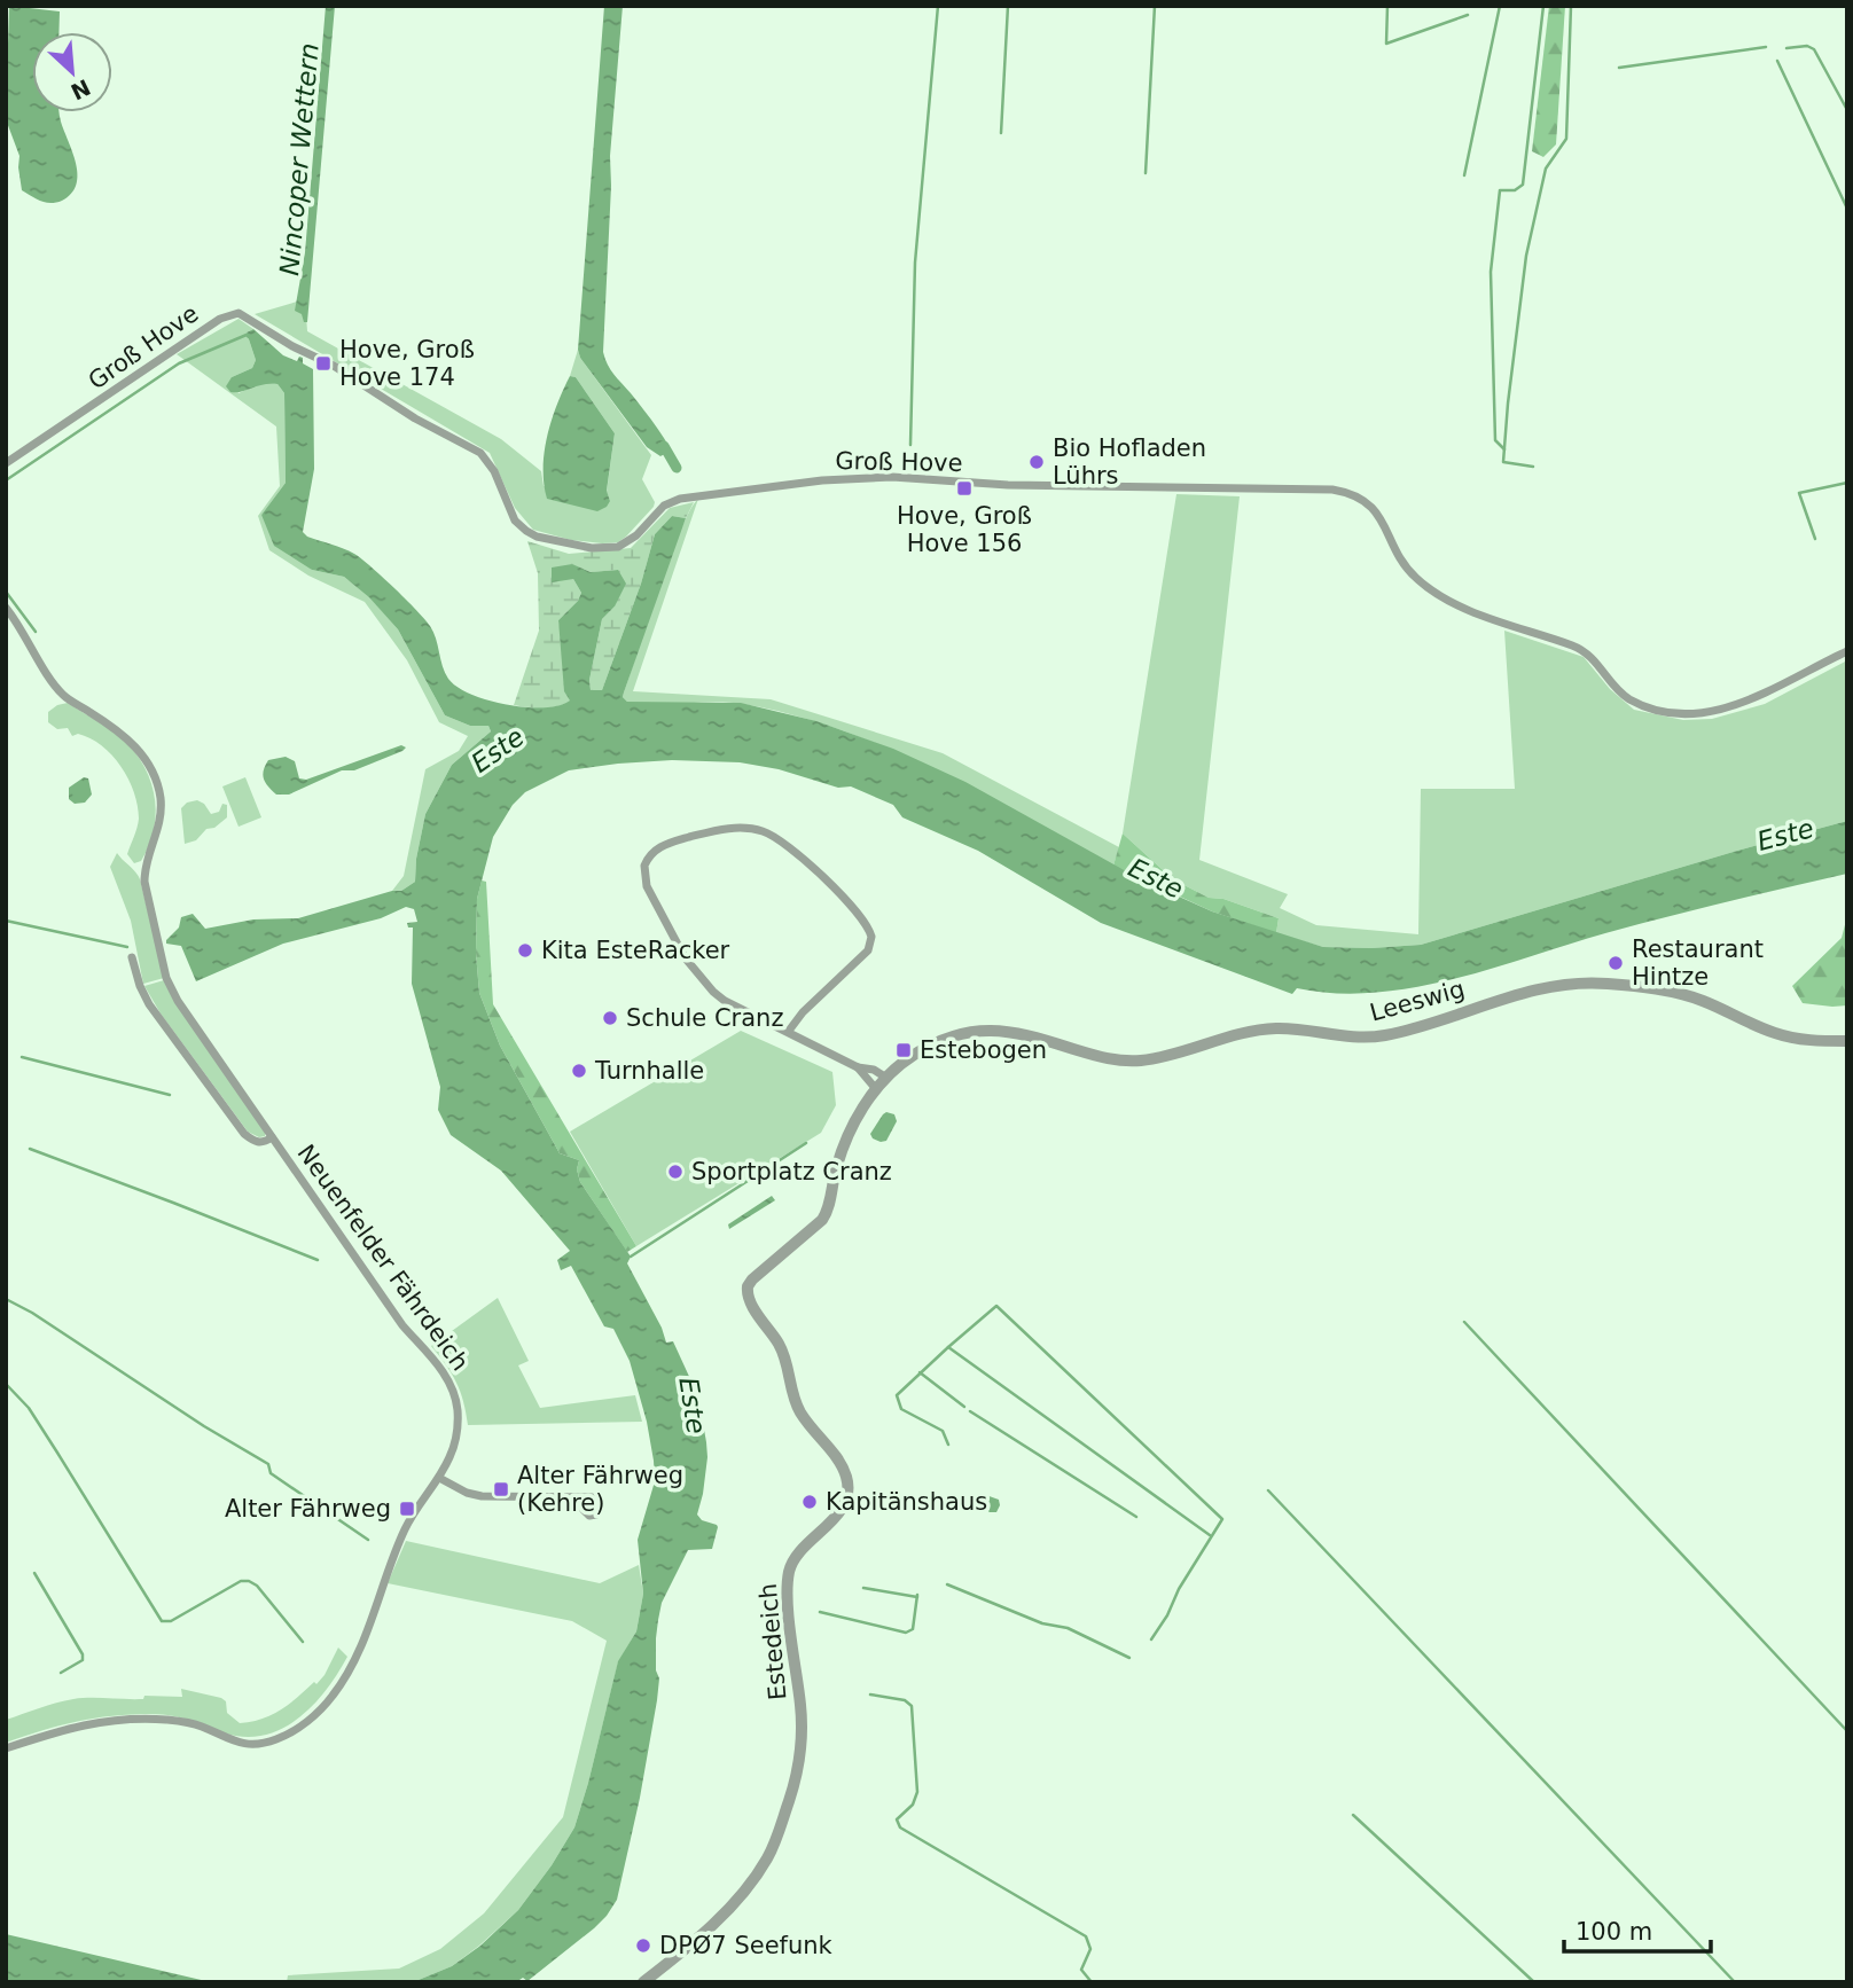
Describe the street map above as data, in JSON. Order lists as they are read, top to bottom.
{
  "streets": {
    "street": [
      "Groß Hove",
      "Leeswig",
      "Neuenfelder Fährdeich",
      "Estedeich"
    ]
  },
  "crossings": [
    ["Leeswig", "Estedeich"]
  ],
  "water": ["Nincoper Wettern", "Este"],
  "places": {
    "transit": [
      "Hove, Groß Hove 174",
      "Hove, Groß Hove 156",
      "Estebogen",
      "Alter Fährweg (Kehre)",
      "Alter Fährweg"
    ],
    "other": [
      "Bio Hofladen Lührs",
      "Kita EsteRacker",
      "Restaurant Hintze",
      "Schule Cranz",
      "Turnhalle",
      "Sportplatz Cranz",
      "Kapitänshaus",
      "DPØ7 Seefunk"
    ]
  },
  "scale_bar": "100 m",
  "north": "bottom right"
}
